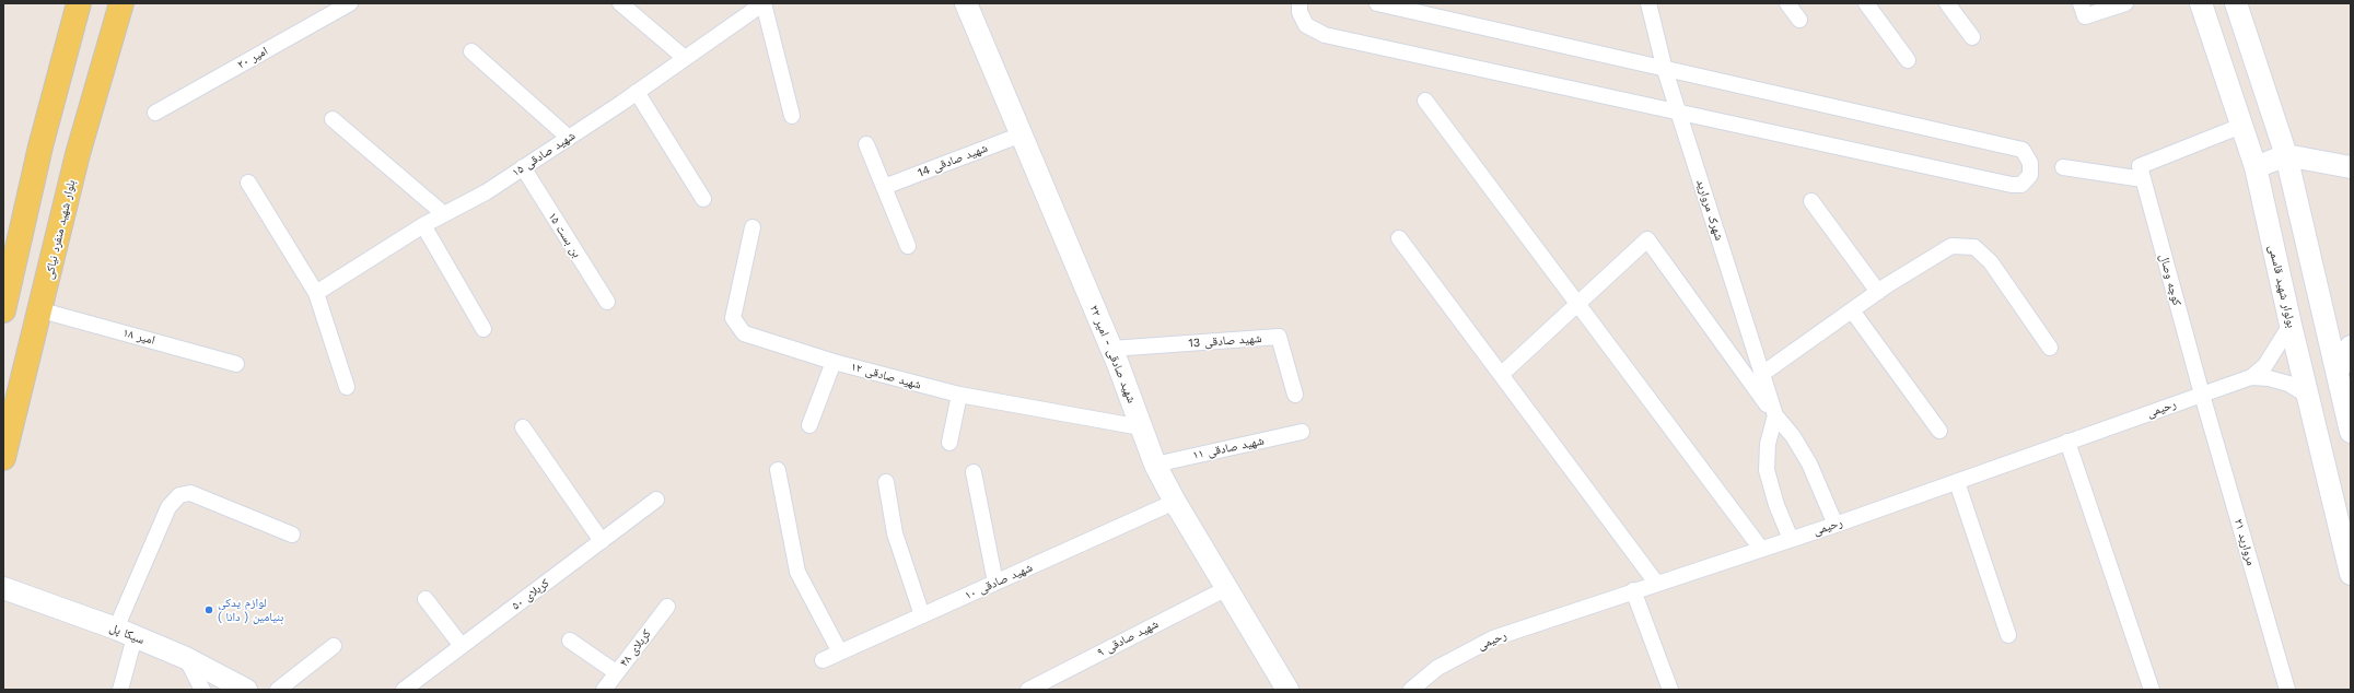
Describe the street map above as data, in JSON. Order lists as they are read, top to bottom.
{
  "streets": {
    "main road": [
      "بلوار شهید منفرد نیاکی",
      "بولوار شهید قاسمی",
      "شهید صادقی - امیر ۲۲",
      "سیکا پل"
    ],
    "street": [
      "امیر ۲۰",
      "شهید صادقی ۱۵",
      "شهید صادقی 14",
      "شهرک مروارید",
      "بن بست ۱۵",
      "کوچه وصال",
      "امیر ۱۸",
      "شهید صادقی 13",
      "شهید صادقی ۱۲",
      "رحیمی",
      "شهید صادقی ۱۱",
      "مروارید ۲۱",
      "شهید صادقی ۱۰",
      "کربلای ۵۰",
      "شهید صادقی ۹",
      "کربلای ۴۸"
    ]
  },
  "crossings": [
    ["شهید صادقی ۱۵", "بن بست ۱۵"],
    ["شهید صادقی 14", "شهید صادقی - امیر ۲۲"],
    ["شهرک مروارید", "رحیمی"],
    ["بلوار شهید منفرد نیاکی", "امیر ۱۸"],
    ["کوچه وصال", "رحیمی"],
    ["کوچه وصال", "مروارید ۲۱"],
    ["بولوار شهید قاسمی", "رحیمی"],
    ["شهید صادقی 13", "شهید صادقی - امیر ۲۲"],
    ["شهید صادقی - امیر ۲۲", "شهید صادقی ۱۲"],
    ["شهید صادقی - امیر ۲۲", "شهید صادقی ۱۱"],
    ["شهید صادقی - امیر ۲۲", "شهید صادقی ۱۰"],
    ["شهید صادقی - امیر ۲۲", "شهید صادقی ۹"],
    ["رحیمی", "مروارید ۲۱"]
  ],
  "places": ["لوازم یدکی بنیامین ( دانا )"]
}
